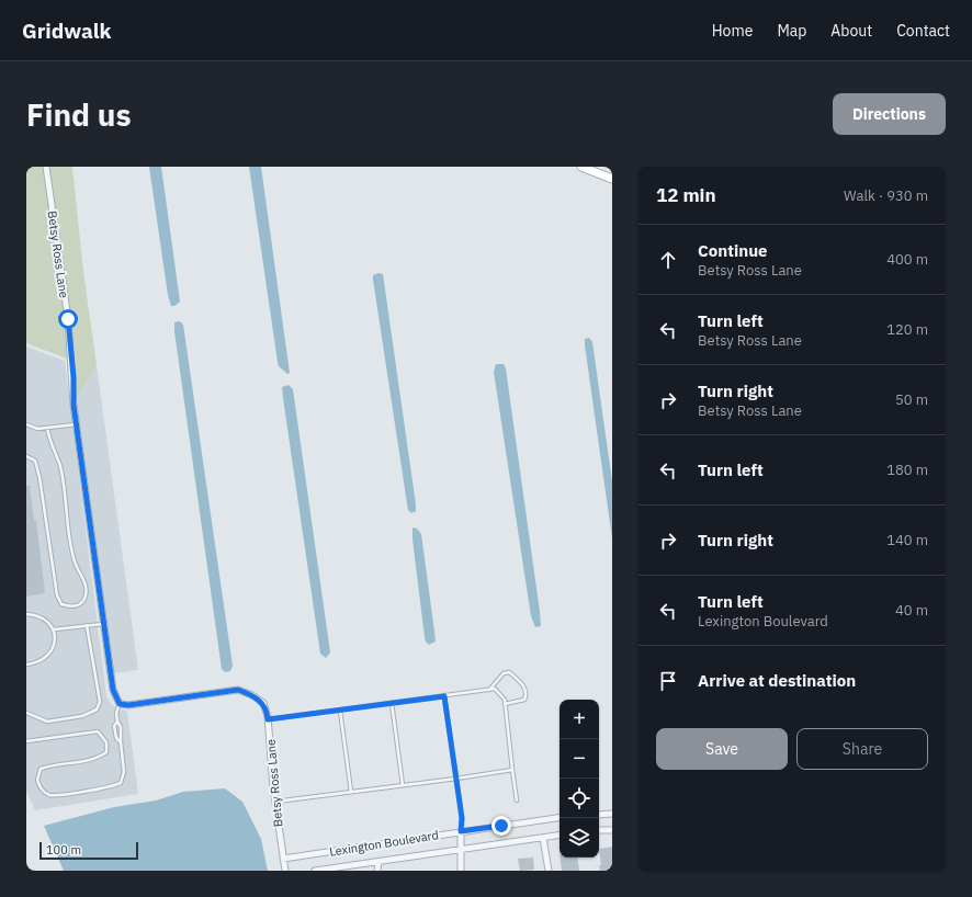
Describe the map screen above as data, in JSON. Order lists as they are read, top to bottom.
{
  "streets": {
    "street": ["Betsy Ross Lane", "Lexington Boulevard"]
  },
  "crossings": [
    ["Betsy Ross Lane", "Lexington Boulevard"]
  ],
  "scale_bar": "100 m",
  "page": {
    "header": "Gridwalk",
    "nav": [
      "Home",
      "Map",
      "About",
      "Contact"
    ],
    "buttons": [
      "Directions",
      ["Save", "Share"]
    ],
    "title": "Find us",
    "heading": ["12 min", "Walk · 930 m"],
    "list": [
      ["Continue", "Betsy Ross Lane", "400 m"],
      ["Turn left", "Betsy Ross Lane", "120 m"],
      ["Turn right", "Betsy Ross Lane", "50 m"],
      ["Turn left", "180 m"],
      ["Turn right", "140 m"],
      ["Turn left", "Lexington Boulevard", "40 m"],
      "Arrive at destination"
    ],
    "map_buttons": ["+", "−"],
    "scale": "100 m"
  }
}
